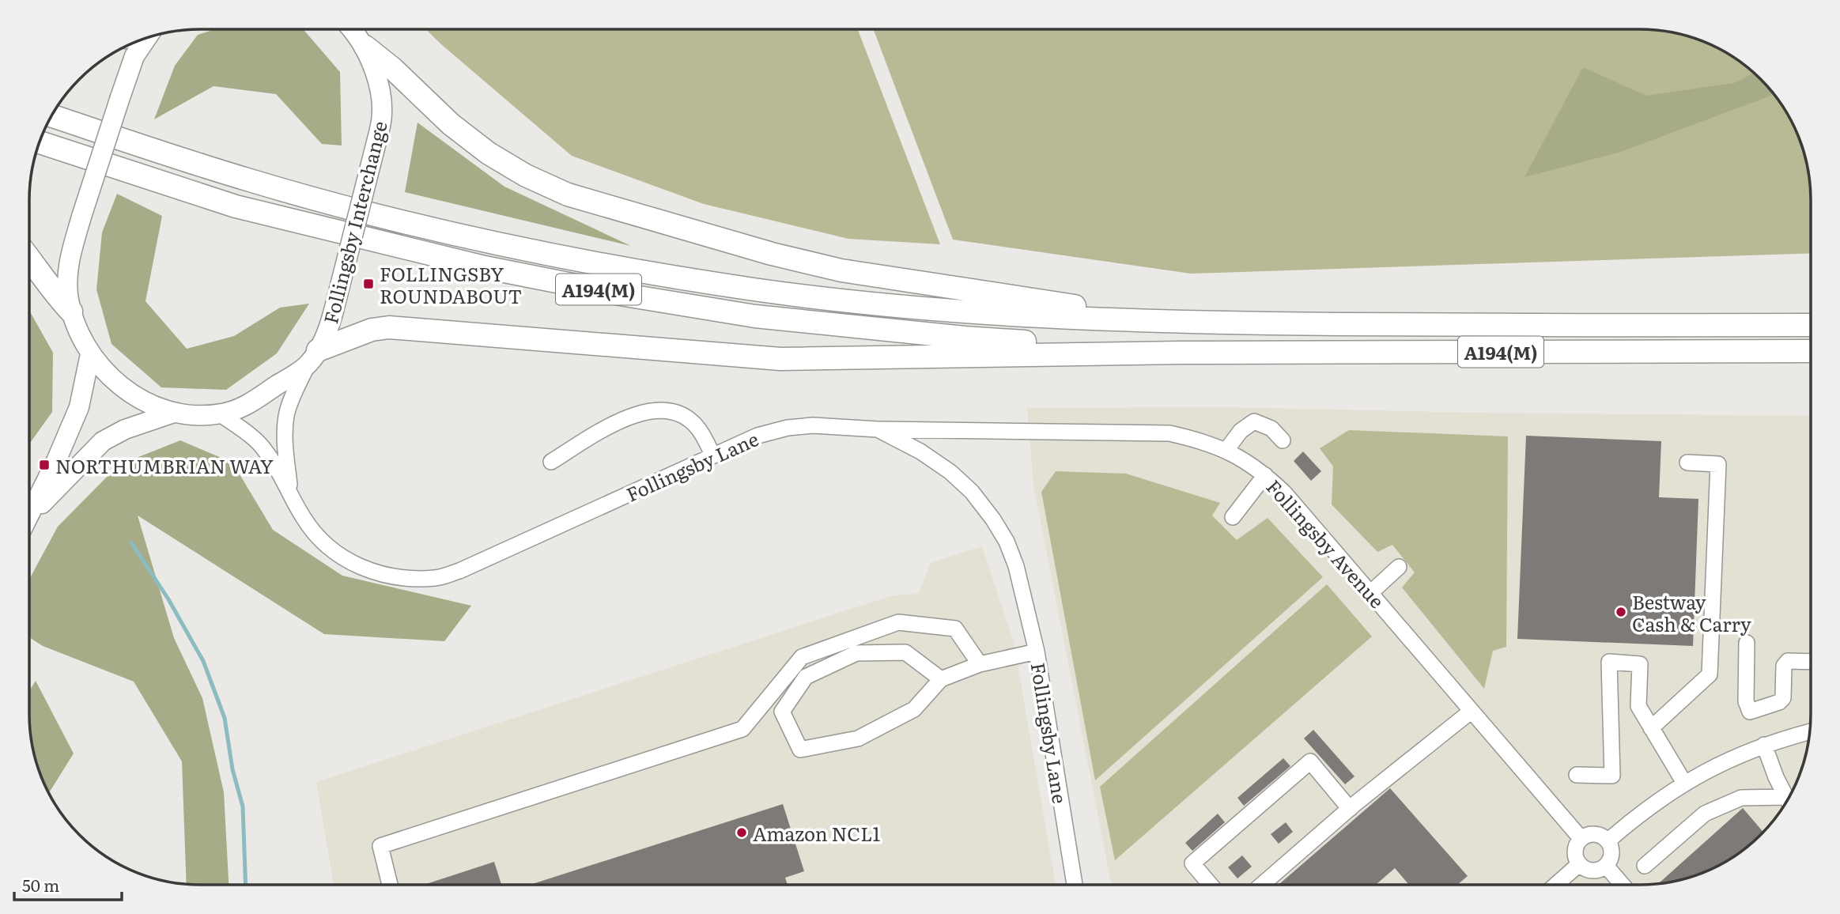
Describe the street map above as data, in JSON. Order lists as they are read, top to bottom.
{
  "streets": {
    "highway": ["A194(M)"],
    "main road": ["Follingsby Interchange"],
    "street": ["Follingsby Lane", "Follingsby Avenue"]
  },
  "crossings": [
    ["Follingsby Interchange", "A194(M)"],
    ["Follingsby Interchange", "Follingsby Lane"],
    ["A194(M)", "Follingsby Lane"],
    ["Follingsby Lane", "Follingsby Avenue"]
  ],
  "places": {
    "transit": ["FOLLINGSBY ROUNDABOUT", "NORTHUMBRIAN WAY"],
    "other": ["Bestway Cash & Carry", "Amazon NCL1"]
  },
  "scale_bar": "50 m"
}
